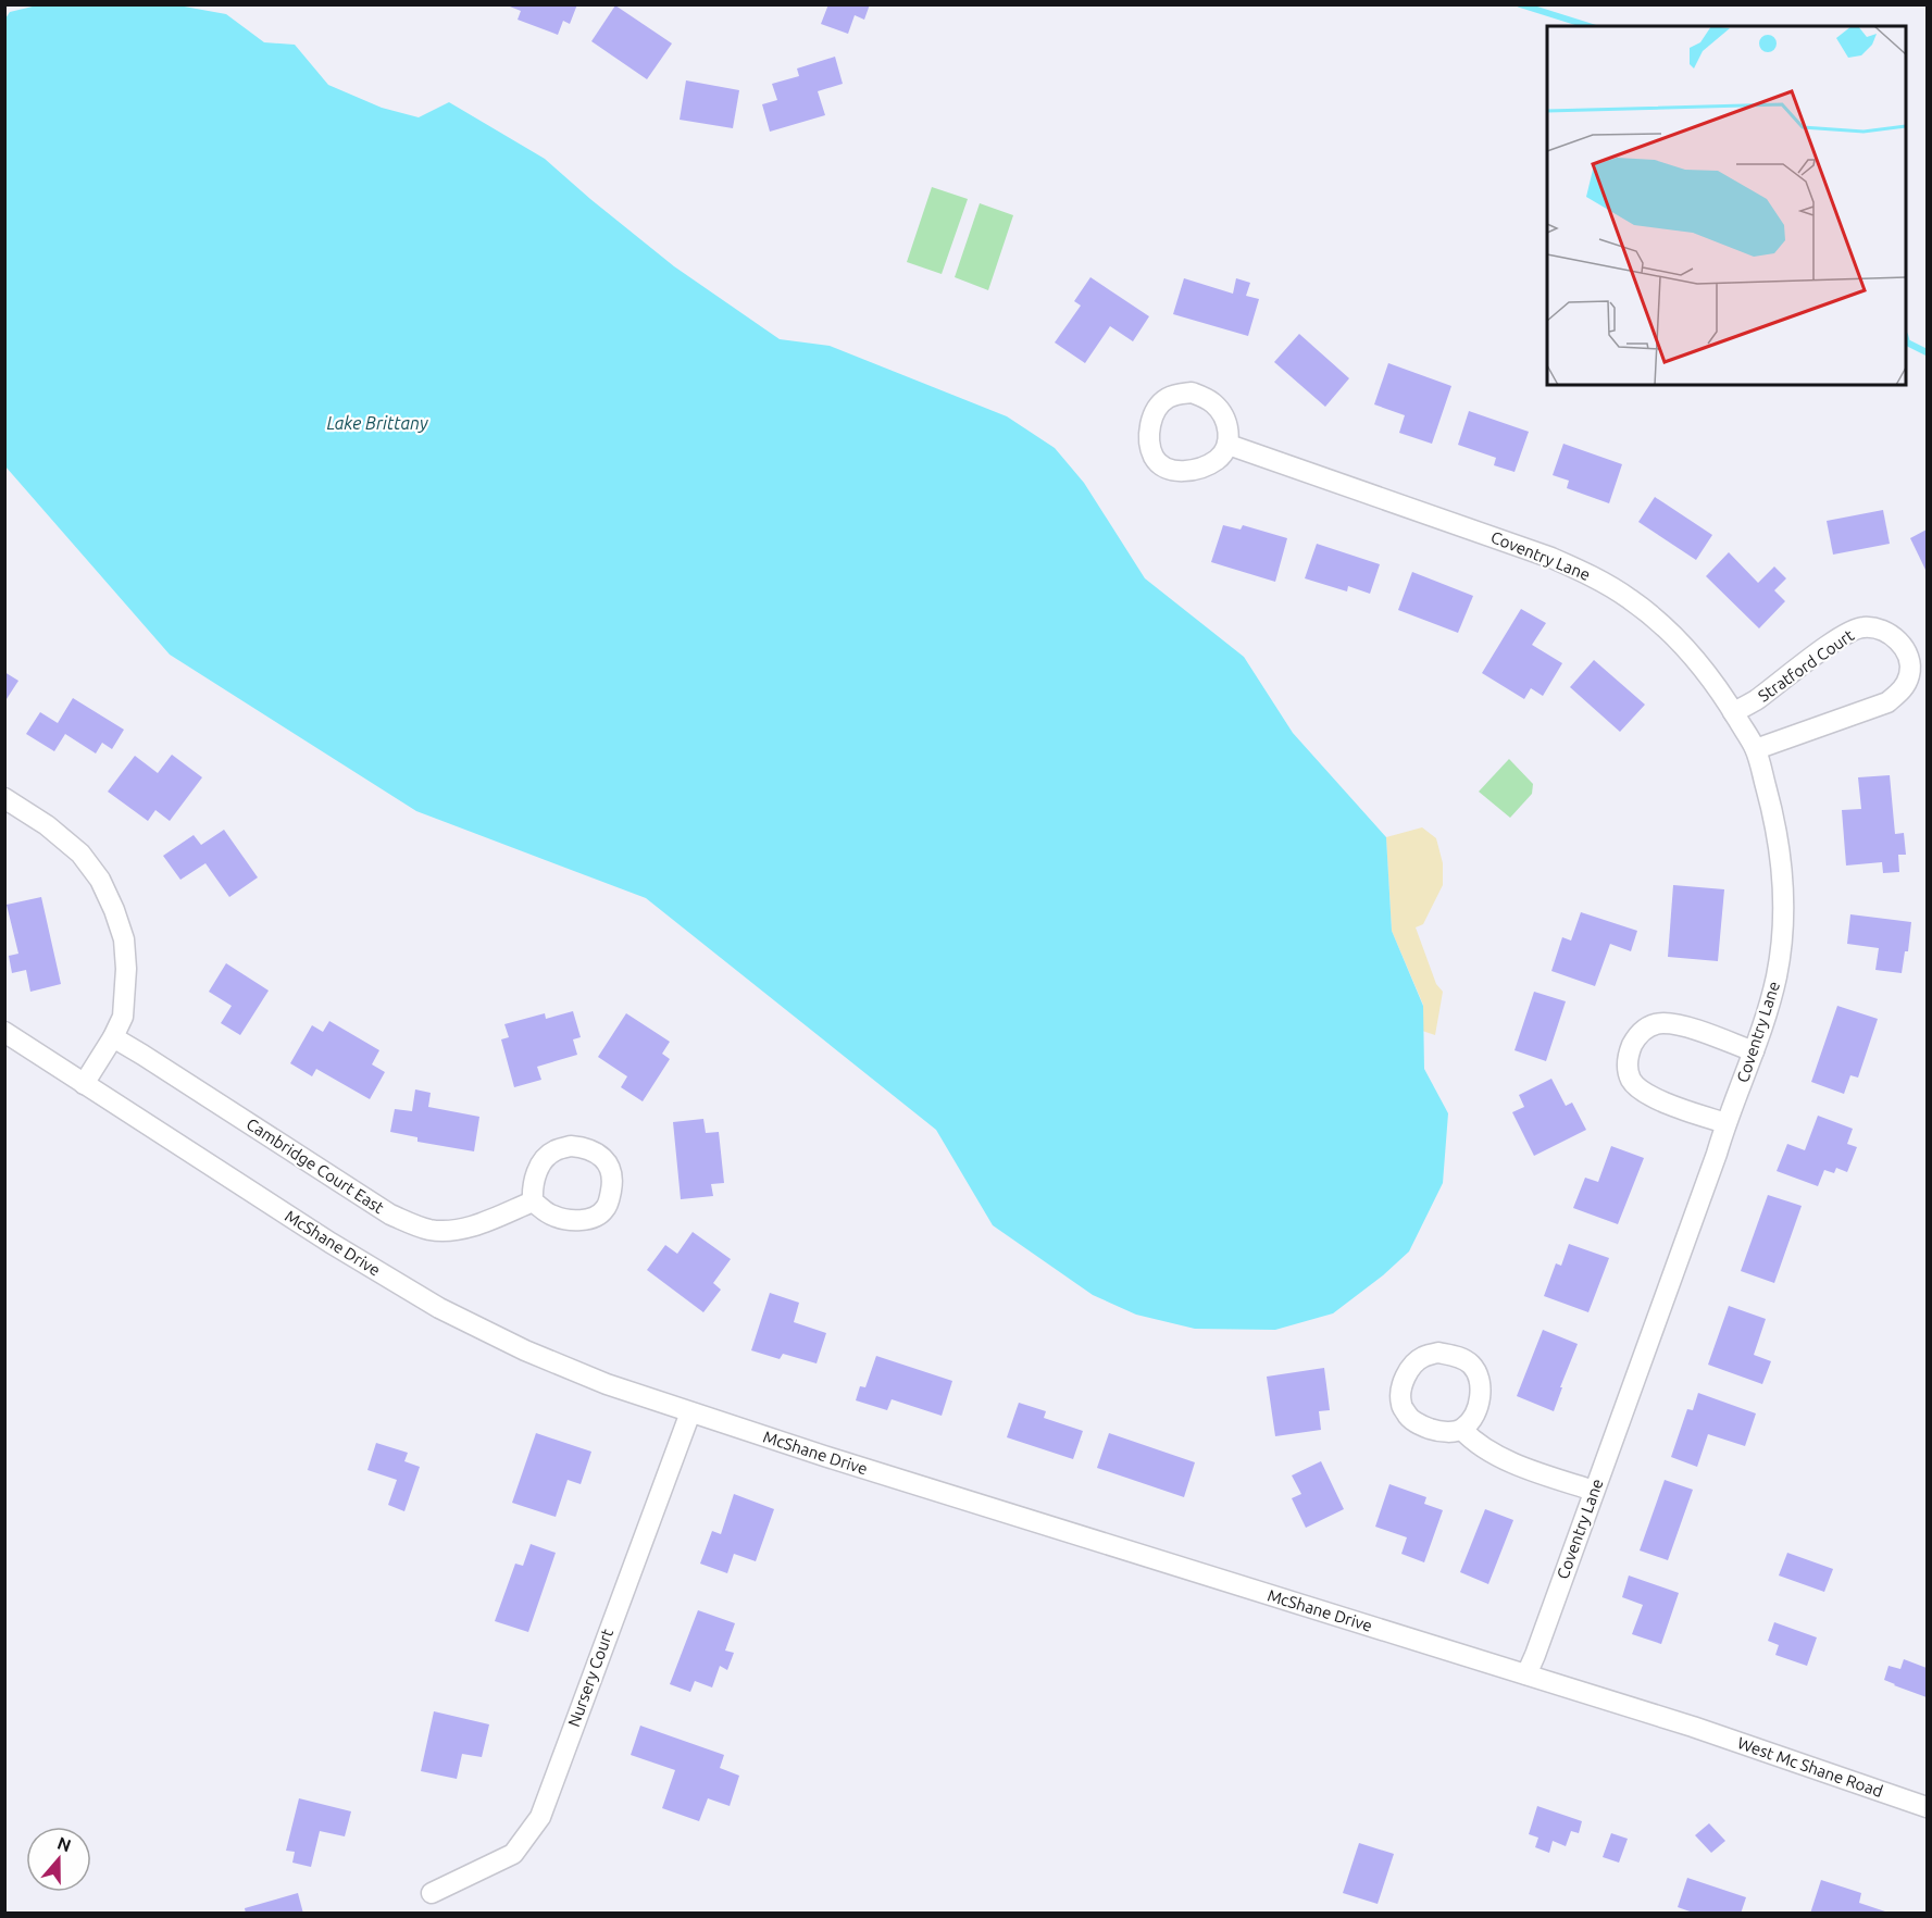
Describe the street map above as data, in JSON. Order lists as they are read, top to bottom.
{
  "streets": {
    "street": [
      "Coventry Lane",
      "Stratford Court",
      "Cambridge Court East",
      "McShane Drive",
      "Nursery Court",
      "West Mc Shane Road"
    ]
  },
  "crossings": [
    ["Coventry Lane", "Stratford Court"],
    ["Coventry Lane", "McShane Drive"],
    ["McShane Drive", "Nursery Court"],
    ["McShane Drive", "West Mc Shane Road"]
  ],
  "water": ["Lake Brittany"],
  "north": "top"
}
